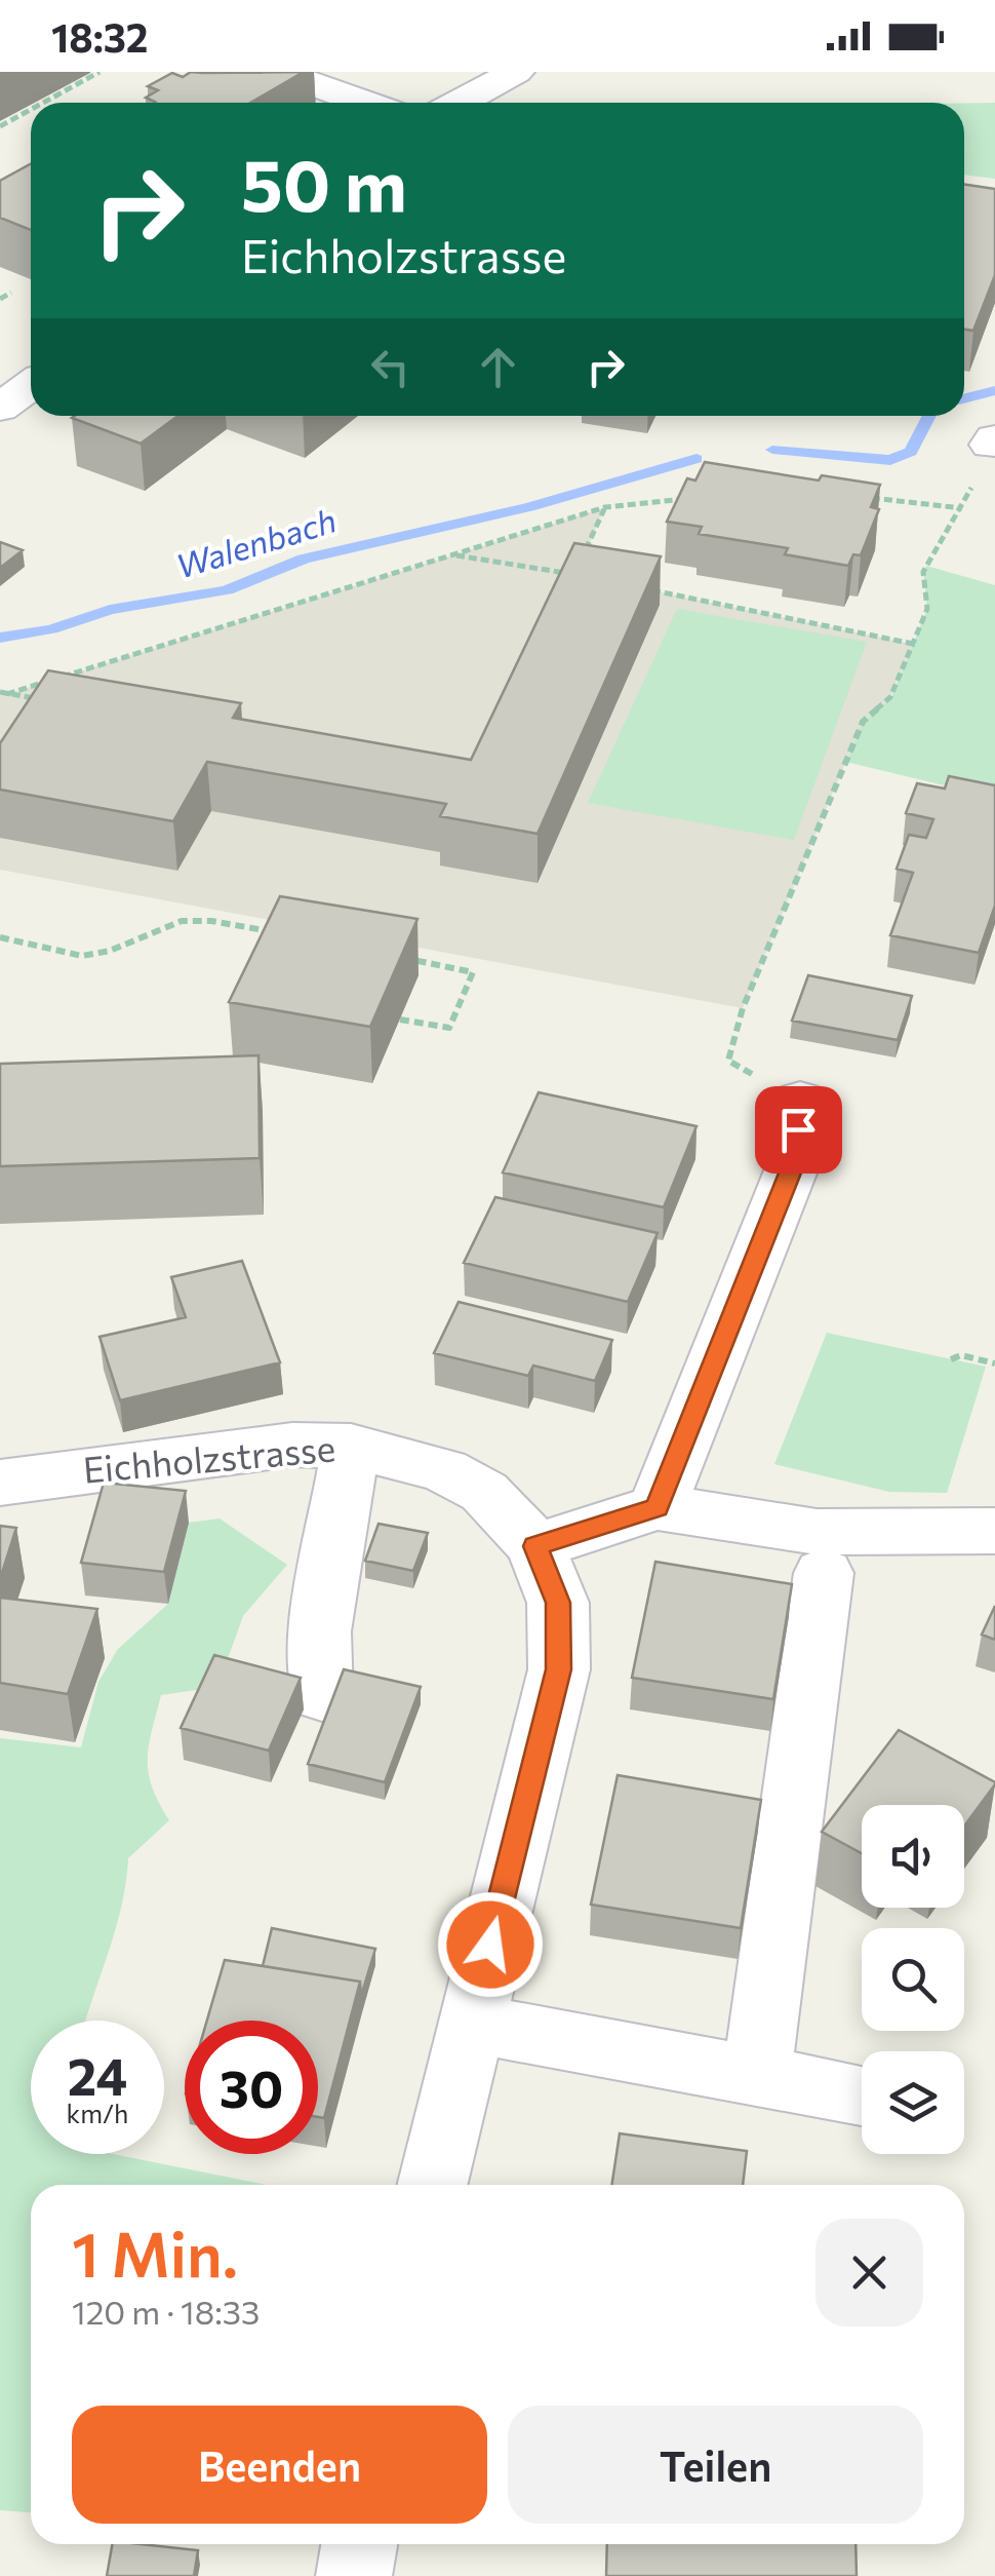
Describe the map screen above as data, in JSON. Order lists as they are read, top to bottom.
{
  "streets": {
    "street": ["Eichholzstrasse"]
  },
  "water": ["Walenbach"],
  "page": {
    "status": "18:32",
    "turn": ["50 m", "Eichholzstrasse"],
    "speed": "24 km/h",
    "limit": "30",
    "heading": ["1 Min.", "120 m · 18:33"],
    "buttons": ["Beenden", "Teilen"]
  }
}
